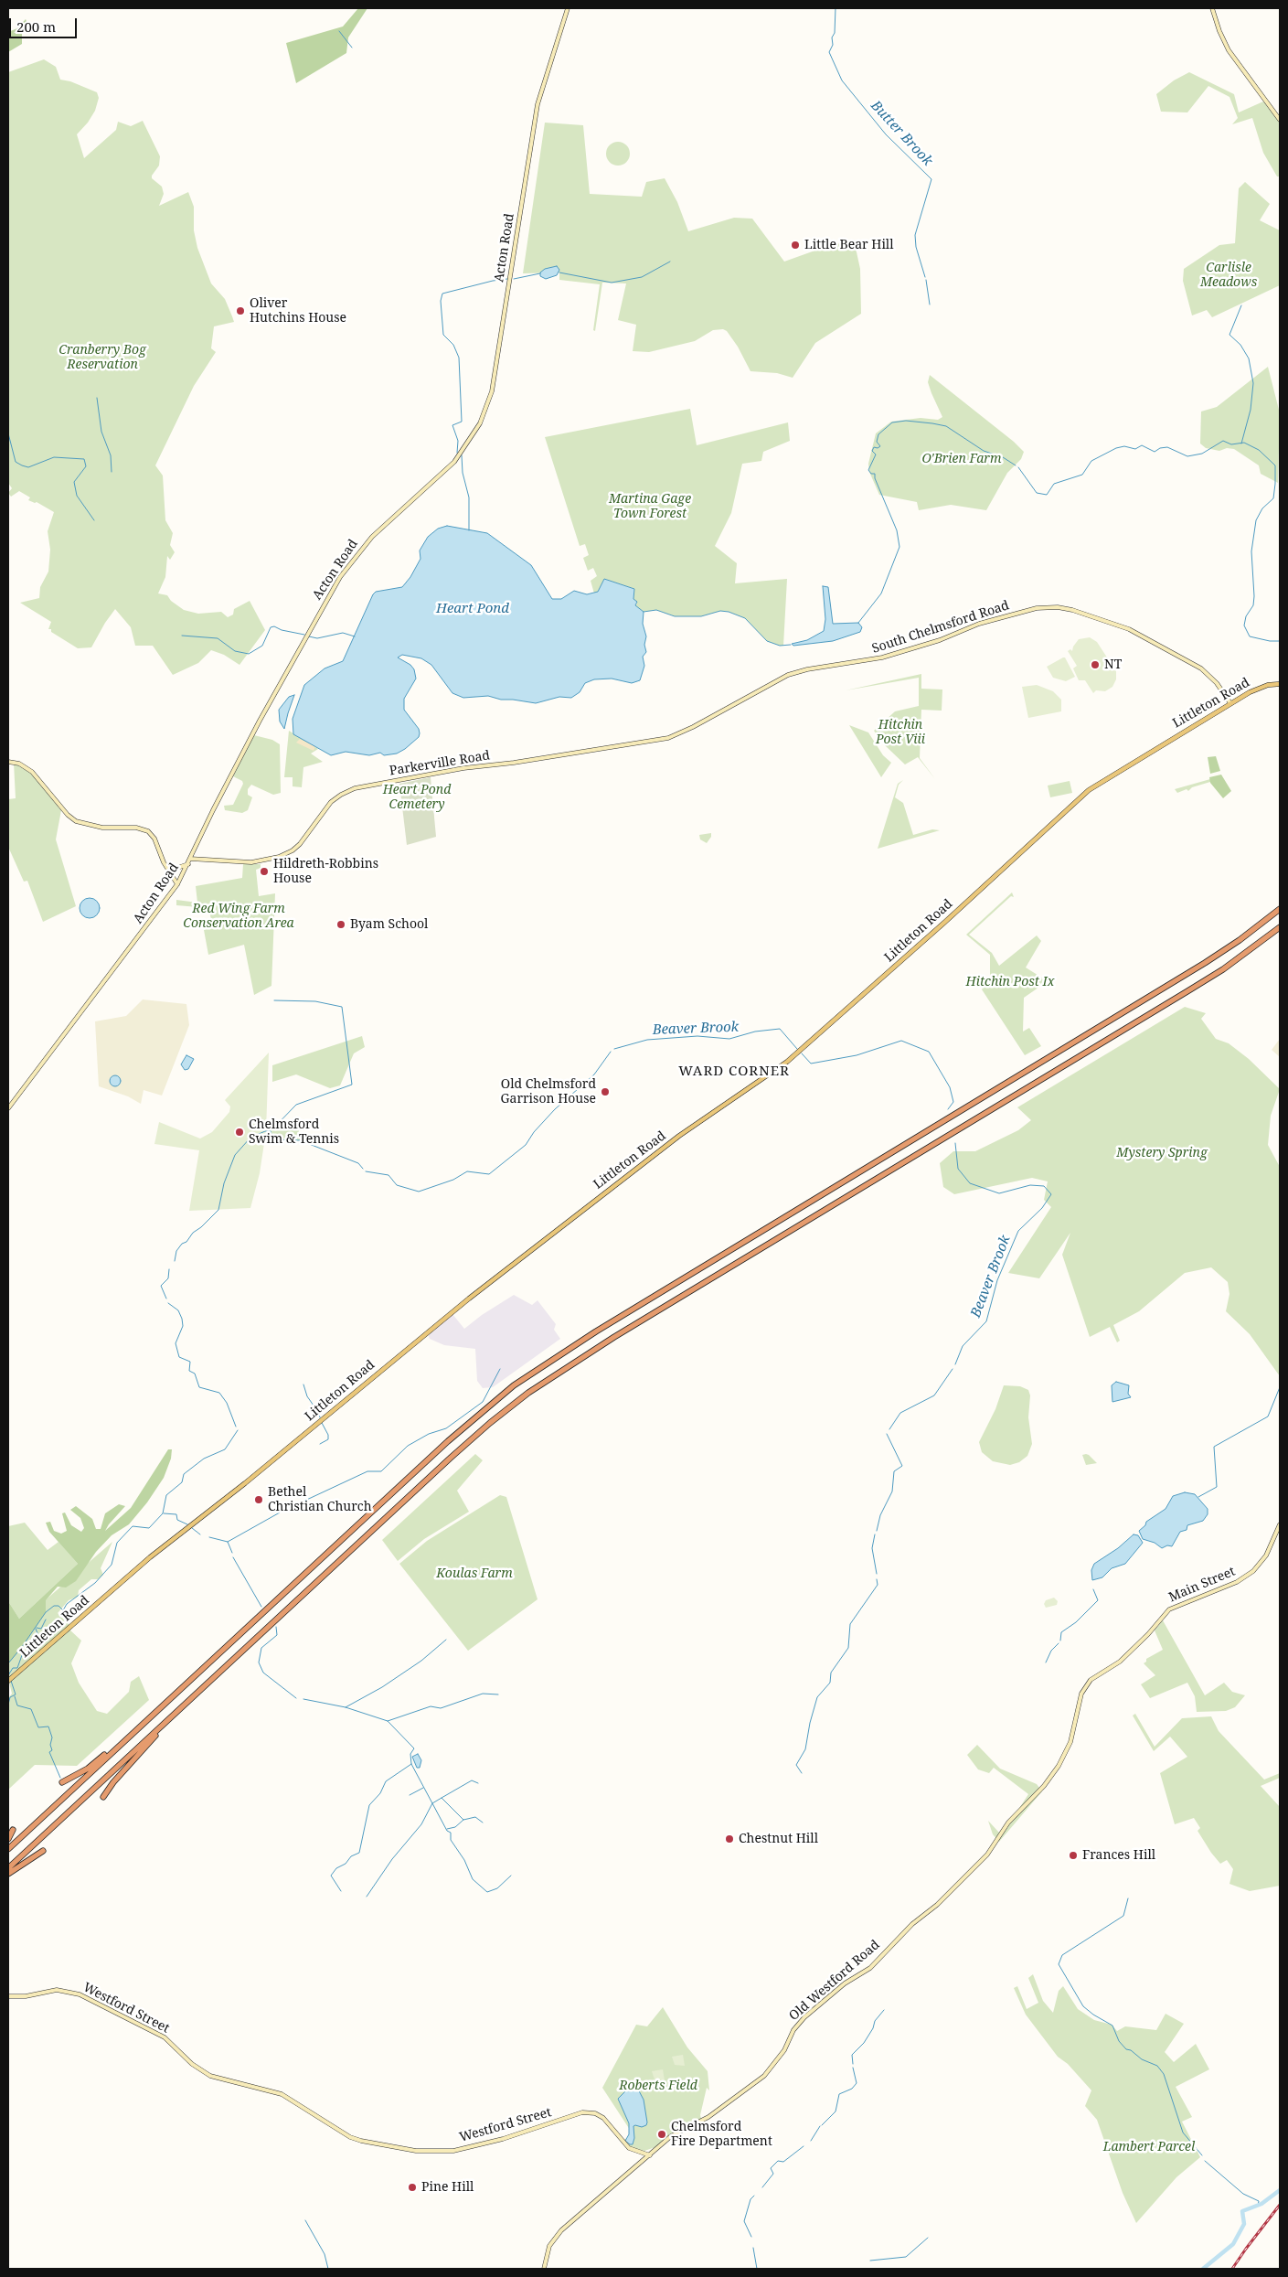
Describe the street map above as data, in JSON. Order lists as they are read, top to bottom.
{
  "streets": {
    "main road": [
      "Acton Road",
      "South Chelmsford Road",
      "Littleton Road",
      "Parkerville Road",
      "Main Street",
      "Old Westford Road",
      "Westford Street"
    ]
  },
  "crossings": [
    ["Acton Road", "Parkerville Road"],
    ["South Chelmsford Road", "Littleton Road"],
    ["South Chelmsford Road", "Parkerville Road"],
    ["Main Street", "Old Westford Road"],
    ["Old Westford Road", "Westford Street"]
  ],
  "districts": ["WARD CORNER"],
  "water": ["Butter Brook", "Heart Pond", "Beaver Brook"],
  "parks": [
    "Carlisle Meadows",
    "Cranberry Bog Reservation",
    "O'Brien Farm",
    "Martina Gage Town Forest",
    "Hitchin Post Viii",
    "Heart Pond Cemetery",
    "Red Wing Farm Conservation Area",
    "Hitchin Post Ix",
    "Mystery Spring",
    "Koulas Farm",
    "Roberts Field",
    "Lambert Parcel"
  ],
  "places": [
    "Little Bear Hill",
    "Oliver Hutchins House",
    "NT",
    "Hildreth-Robbins House",
    "Byam School",
    "Old Chelmsford Garrison House",
    "Chelmsford Swim & Tennis",
    "Bethel Christian Church",
    "Chestnut Hill",
    "Frances Hill",
    "Chelmsford Fire Department",
    "Pine Hill"
  ],
  "scale_bar": "200 m"
}
